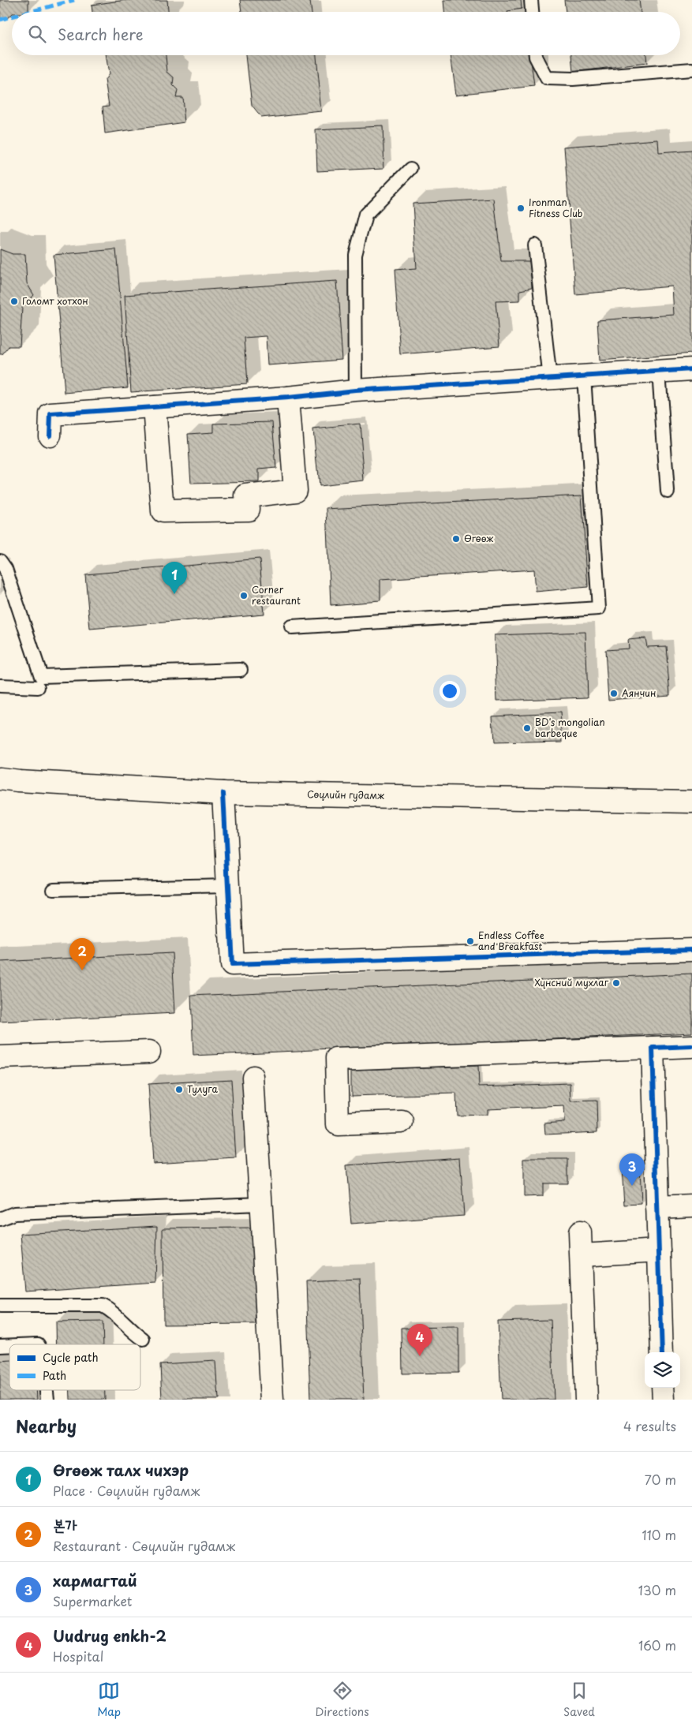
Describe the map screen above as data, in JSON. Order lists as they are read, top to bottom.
{
  "streets": {
    "street": ["Сөүлийн гудамж"]
  },
  "places": [
    "Ironman Fitness Club",
    "Голомт хотхон",
    "Өгөөж",
    "Corner restaurant",
    "Аянчин",
    "BD's mongolian barbeque",
    "Endless Coffee and Breakfast",
    "Хүнсний мухлаг",
    "Тулуга"
  ],
  "legend": ["Cycle path", "Path"],
  "page": {
    "search": "Search here",
    "pins": [
      "1",
      "2",
      "3",
      "4"
    ],
    "heading": ["Nearby", "4 results"],
    "list": [
      {
        "mark": "1",
        "name": "Өгөөж талх чихэр",
        "note": "Place · Сөүлийн гудамж",
        "value": "70 m"
      },
      {
        "mark": "2",
        "name": "본가",
        "note": "Restaurant · Сөүлийн гудамж",
        "value": "110 m"
      },
      {
        "mark": "3",
        "name": "хармагтай",
        "note": "Supermarket",
        "value": "130 m"
      },
      {
        "mark": "4",
        "name": "Uudrug enkh-2",
        "note": "Hospital",
        "value": "160 m"
      }
    ],
    "nav": ["Map", "Directions", "Saved"]
  }
}
